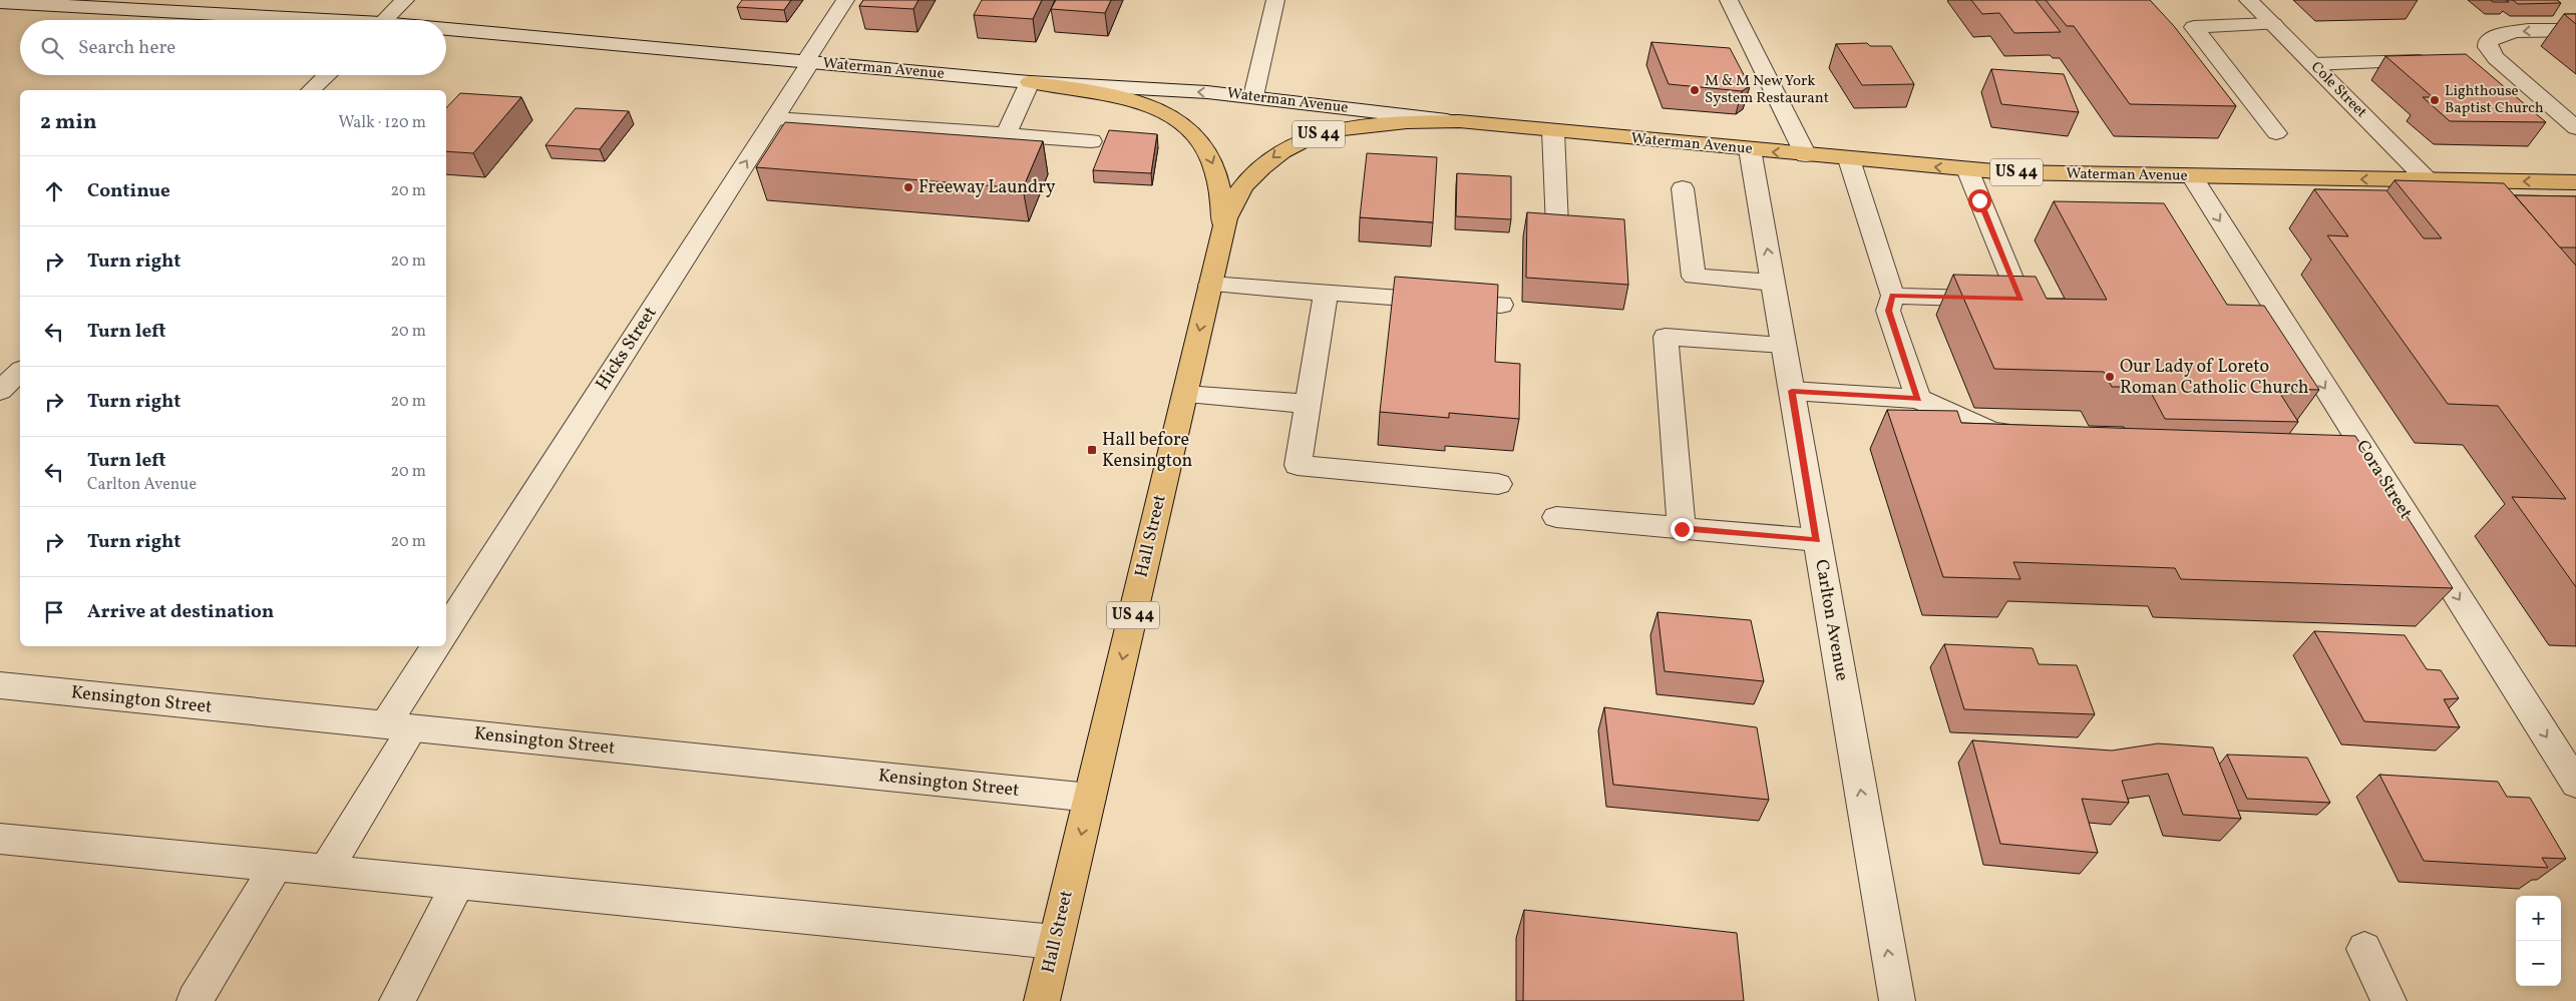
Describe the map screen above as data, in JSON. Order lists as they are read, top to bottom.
{
  "streets": {
    "highway": ["Waterman Avenue", "US 44", "Hall Street"],
    "street": [
      "Cole Street",
      "Hicks Street",
      "Cora Street",
      "Carlton Avenue",
      "Kensington Street"
    ]
  },
  "crossings": [
    ["Waterman Avenue", "Cole Street"],
    ["Waterman Avenue", "Hicks Street"],
    ["Waterman Avenue", "Cora Street"],
    ["Waterman Avenue", "Hall Street"],
    ["Waterman Avenue", "Carlton Avenue"],
    ["Hall Street", "Kensington Street"]
  ],
  "one_way": [
    "Hicks Street",
    "Cora Street",
    "Hall Street",
    "Carlton Avenue"
  ],
  "places": {
    "other": [
      "M & M New York System Restaurant",
      "Lighthouse Baptist Church",
      "Freeway Laundry",
      "Our Lady of Loreto Roman Catholic Church"
    ],
    "transit": ["Hall before Kensington"]
  },
  "page": {
    "search": "Search here",
    "heading": ["2 min", "Walk · 120 m"],
    "list": [
      ["Continue", "20 m"],
      ["Turn right", "20 m"],
      ["Turn left", "20 m"],
      ["Turn right", "20 m"],
      ["Turn left", "Carlton Avenue", "20 m"],
      ["Turn right", "20 m"],
      "Arrive at destination"
    ],
    "map_buttons": ["+", "−"]
  }
}
